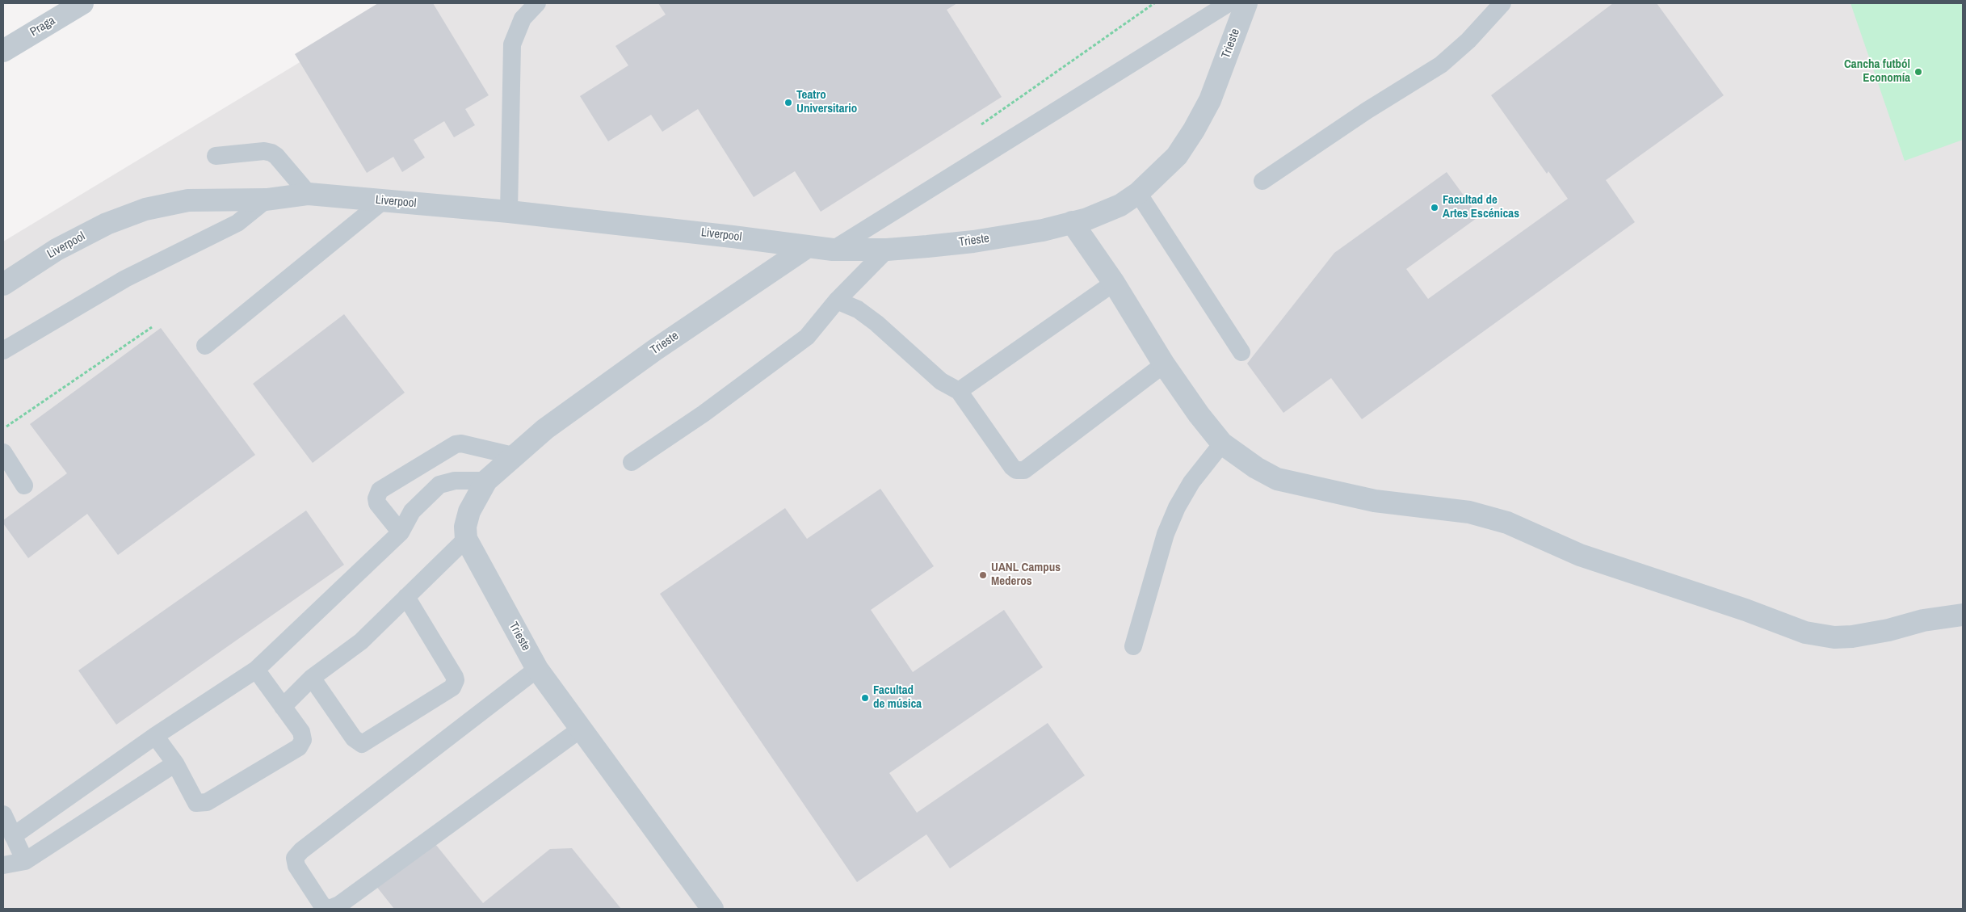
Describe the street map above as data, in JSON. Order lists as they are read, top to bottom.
{
  "streets": {
    "street": ["Praga", "Trieste", "Liverpool"]
  },
  "crossings": [
    ["Trieste", "Liverpool"]
  ],
  "places": [
    "Cancha futból Economía",
    "Teatro Universitario",
    "Facultad de Artes Escénicas",
    "UANL Campus Mederos",
    "Facultad de música"
  ]
}
